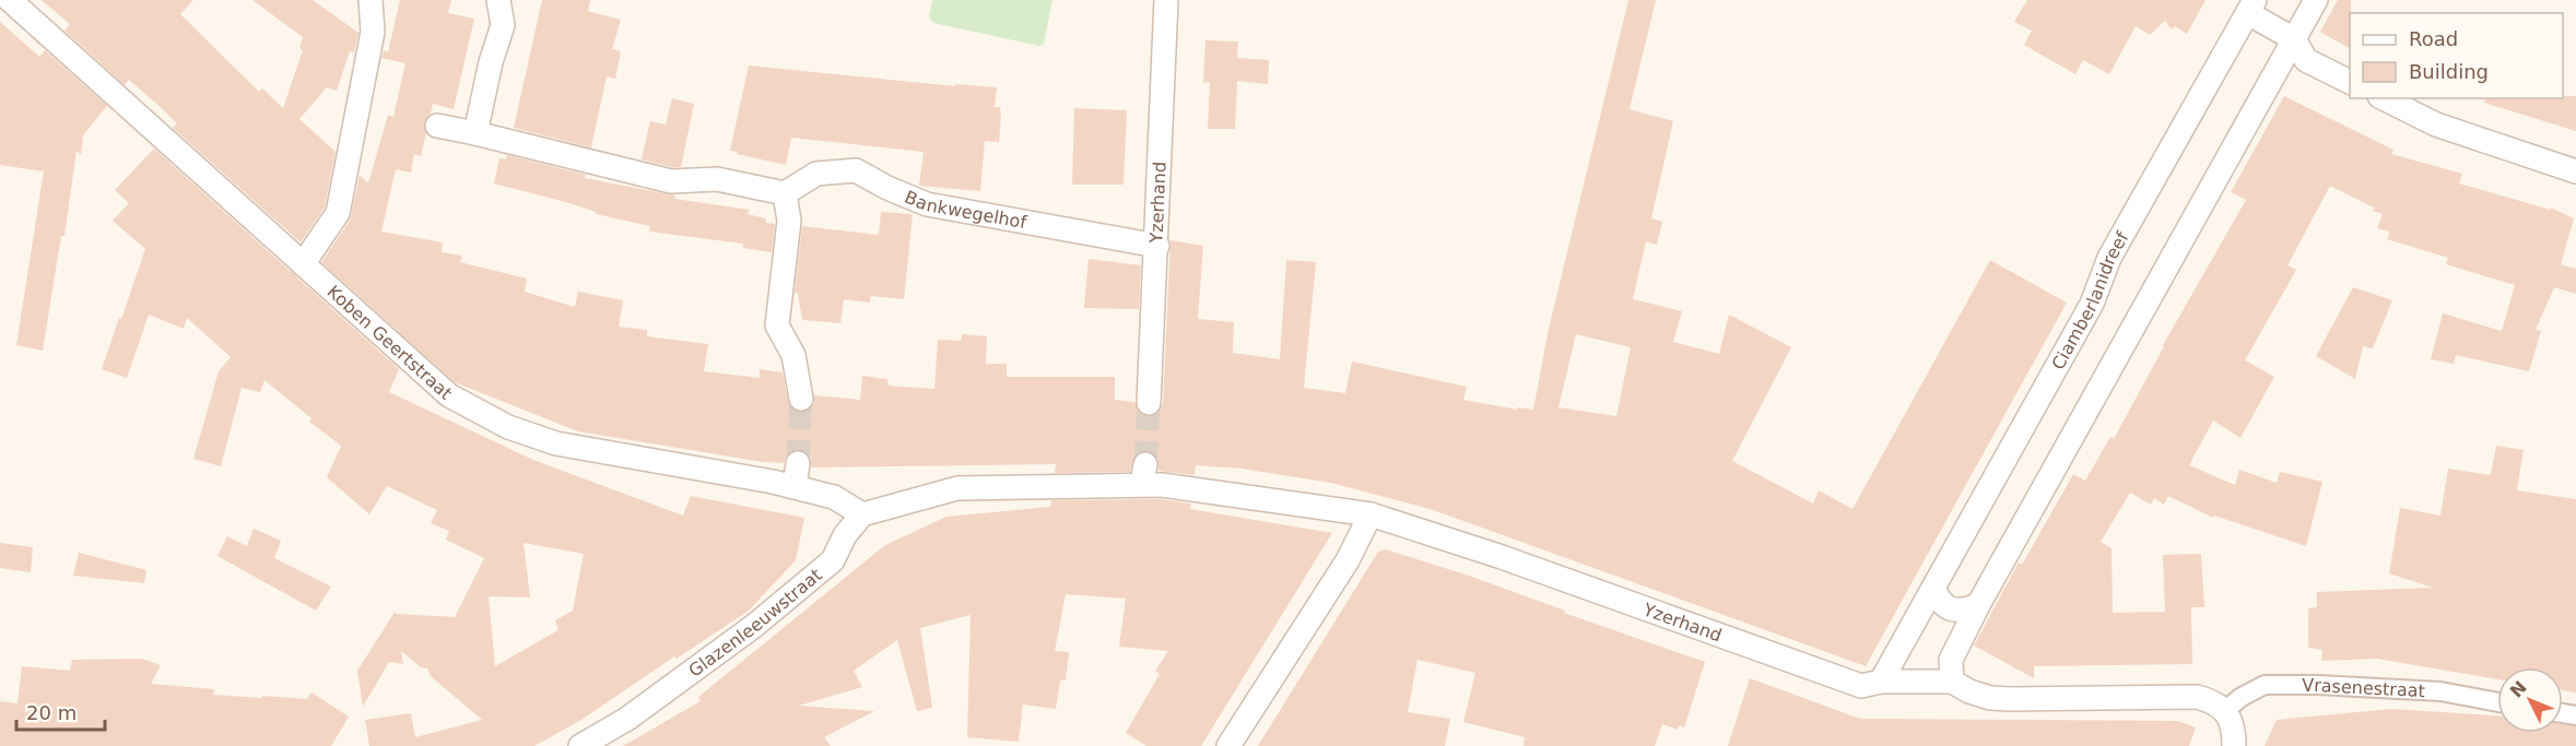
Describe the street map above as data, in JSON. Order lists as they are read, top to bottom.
{
  "streets": {
    "street": [
      "Yzerhand",
      "Bankwegelhof",
      "Ciamberlanidreef",
      "Koben Geertstraat",
      "Glazenleeuwstraat",
      "Vrasenestraat"
    ]
  },
  "crossings": [
    ["Yzerhand", "Bankwegelhof"],
    ["Yzerhand", "Ciamberlanidreef"],
    ["Yzerhand", "Koben Geertstraat"],
    ["Yzerhand", "Glazenleeuwstraat"],
    ["Yzerhand", "Vrasenestraat"],
    ["Koben Geertstraat", "Glazenleeuwstraat"]
  ],
  "legend": ["Road", "Building"],
  "scale_bar": "20 m",
  "north": "top left"
}
